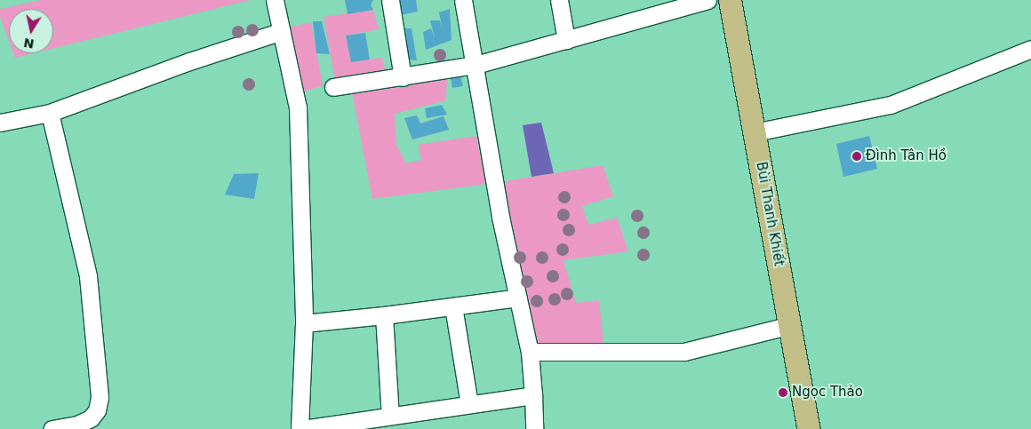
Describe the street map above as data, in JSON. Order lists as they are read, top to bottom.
{
  "streets": {
    "main road": ["Bùi Thanh Khiết"]
  },
  "places": ["Đình Tân Hồ", "Ngọc Thảo"],
  "north": "bottom"
}
